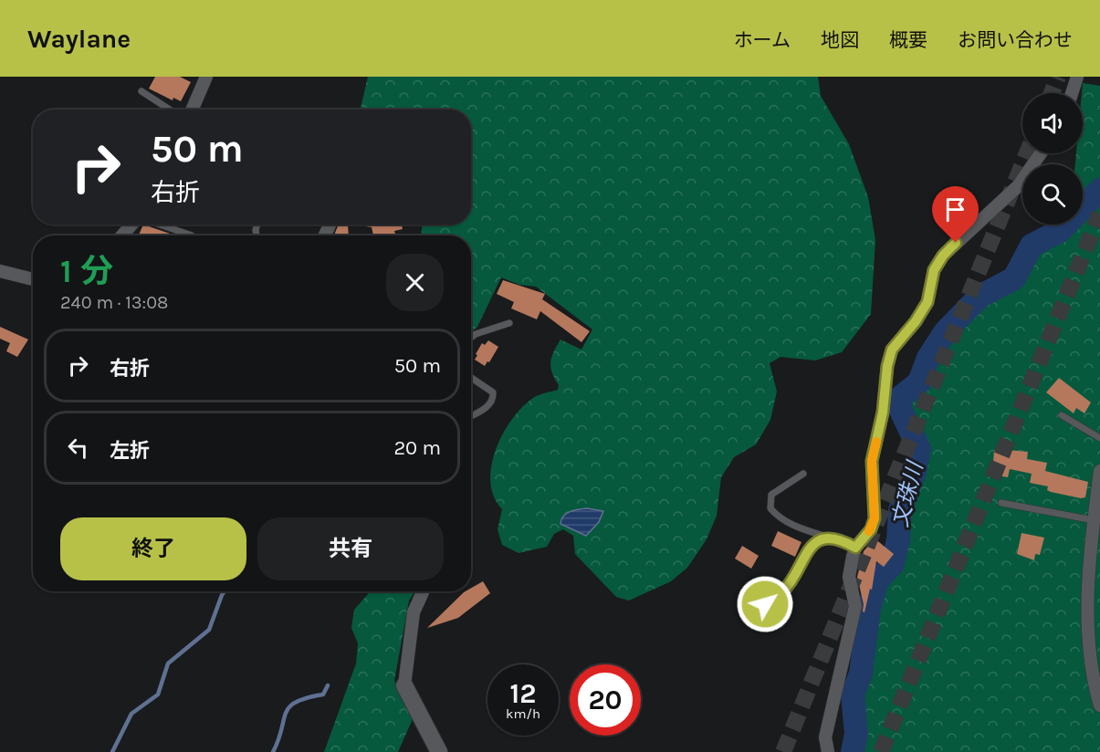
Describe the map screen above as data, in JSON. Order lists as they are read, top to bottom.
{
  "water": ["文珠川"],
  "page": {
    "header": "Waylane",
    "nav": [
      "ホーム",
      "地図",
      "概要",
      "お問い合わせ"
    ],
    "turn": ["50 m", "右折"],
    "heading": ["1 分", "240 m · 13:08"],
    "list": [
      {
        "name": "右折",
        "value": "50 m"
      },
      {
        "name": "左折",
        "value": "20 m"
      }
    ],
    "buttons": ["終了", "共有"],
    "speed": "12 km/h",
    "limit": "20"
  }
}
